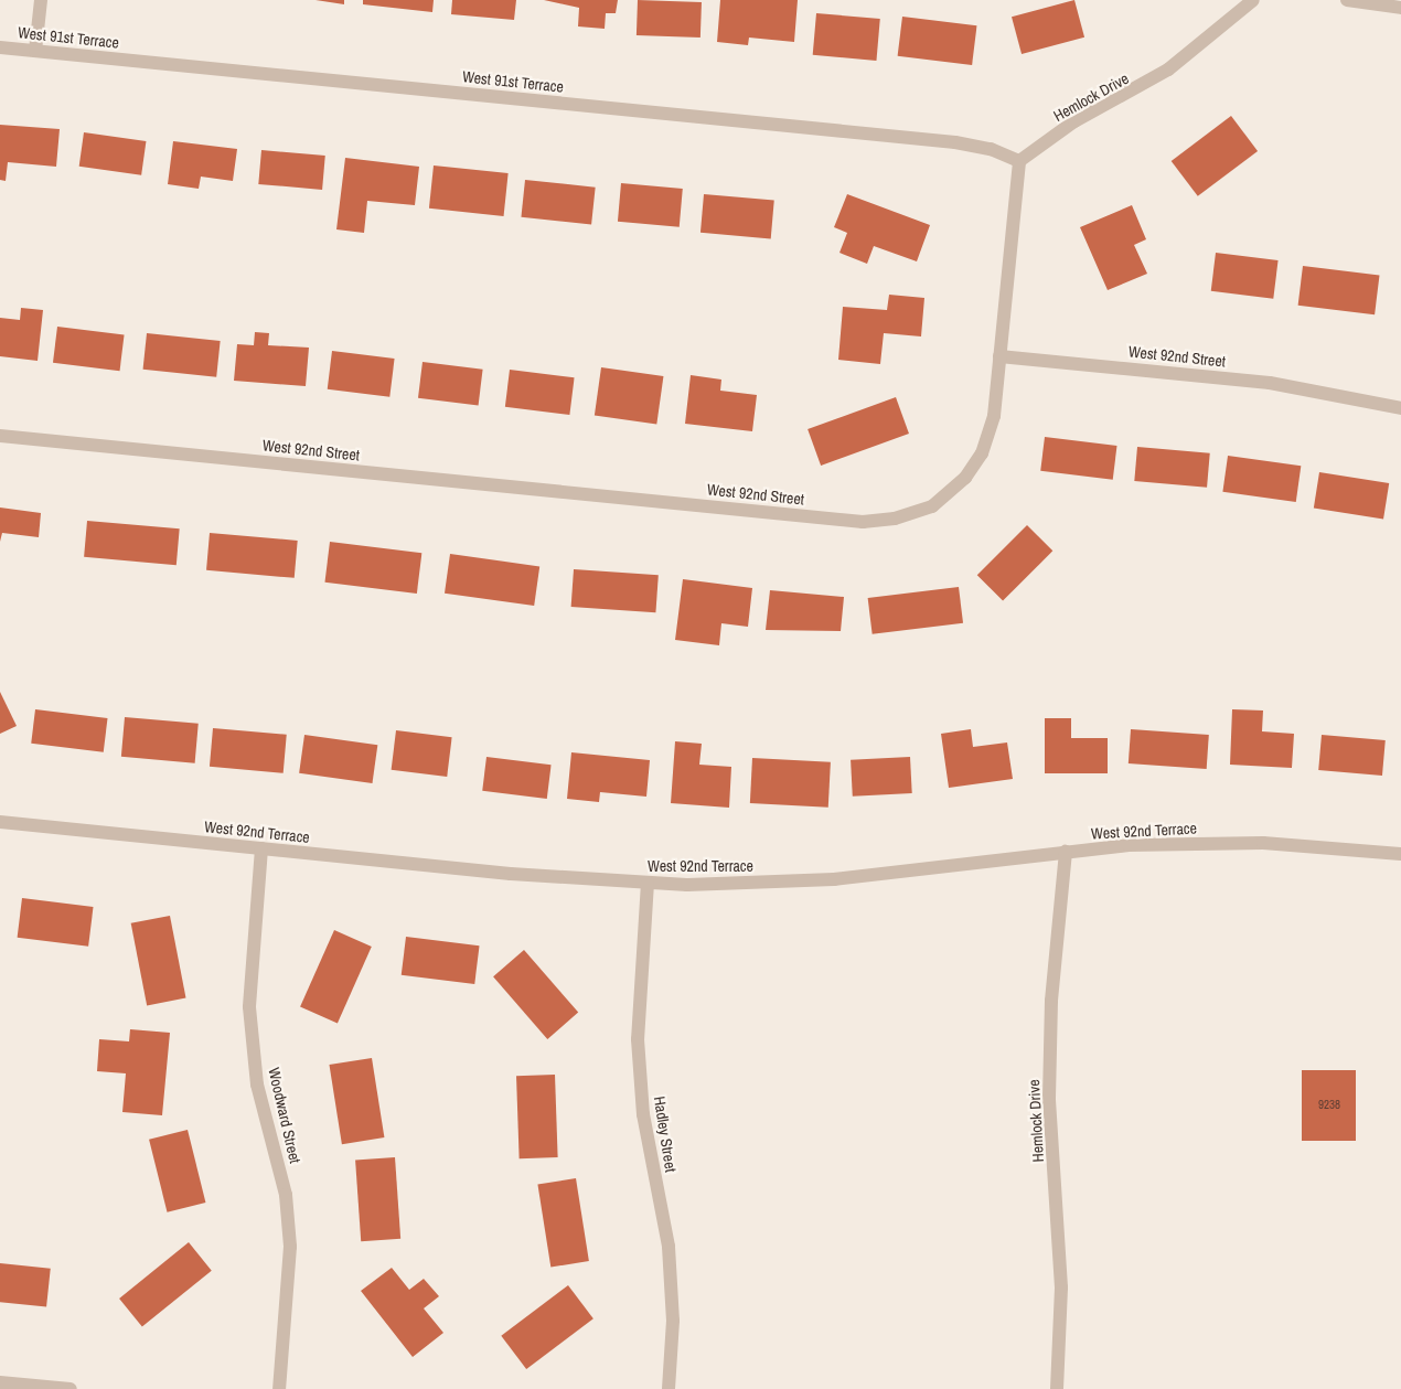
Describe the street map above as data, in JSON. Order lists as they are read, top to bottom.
{
  "streets": {
    "street": [
      "West 91st Terrace",
      "Hemlock Drive",
      "West 92nd Street",
      "West 92nd Terrace",
      "Woodward Street",
      "Hadley Street"
    ]
  },
  "crossings": [
    ["West 91st Terrace", "Hemlock Drive"],
    ["Hemlock Drive", "West 92nd Terrace"],
    ["West 92nd Terrace", "Woodward Street"],
    ["West 92nd Terrace", "Hadley Street"]
  ],
  "house_numbers": ["9238"]
}
